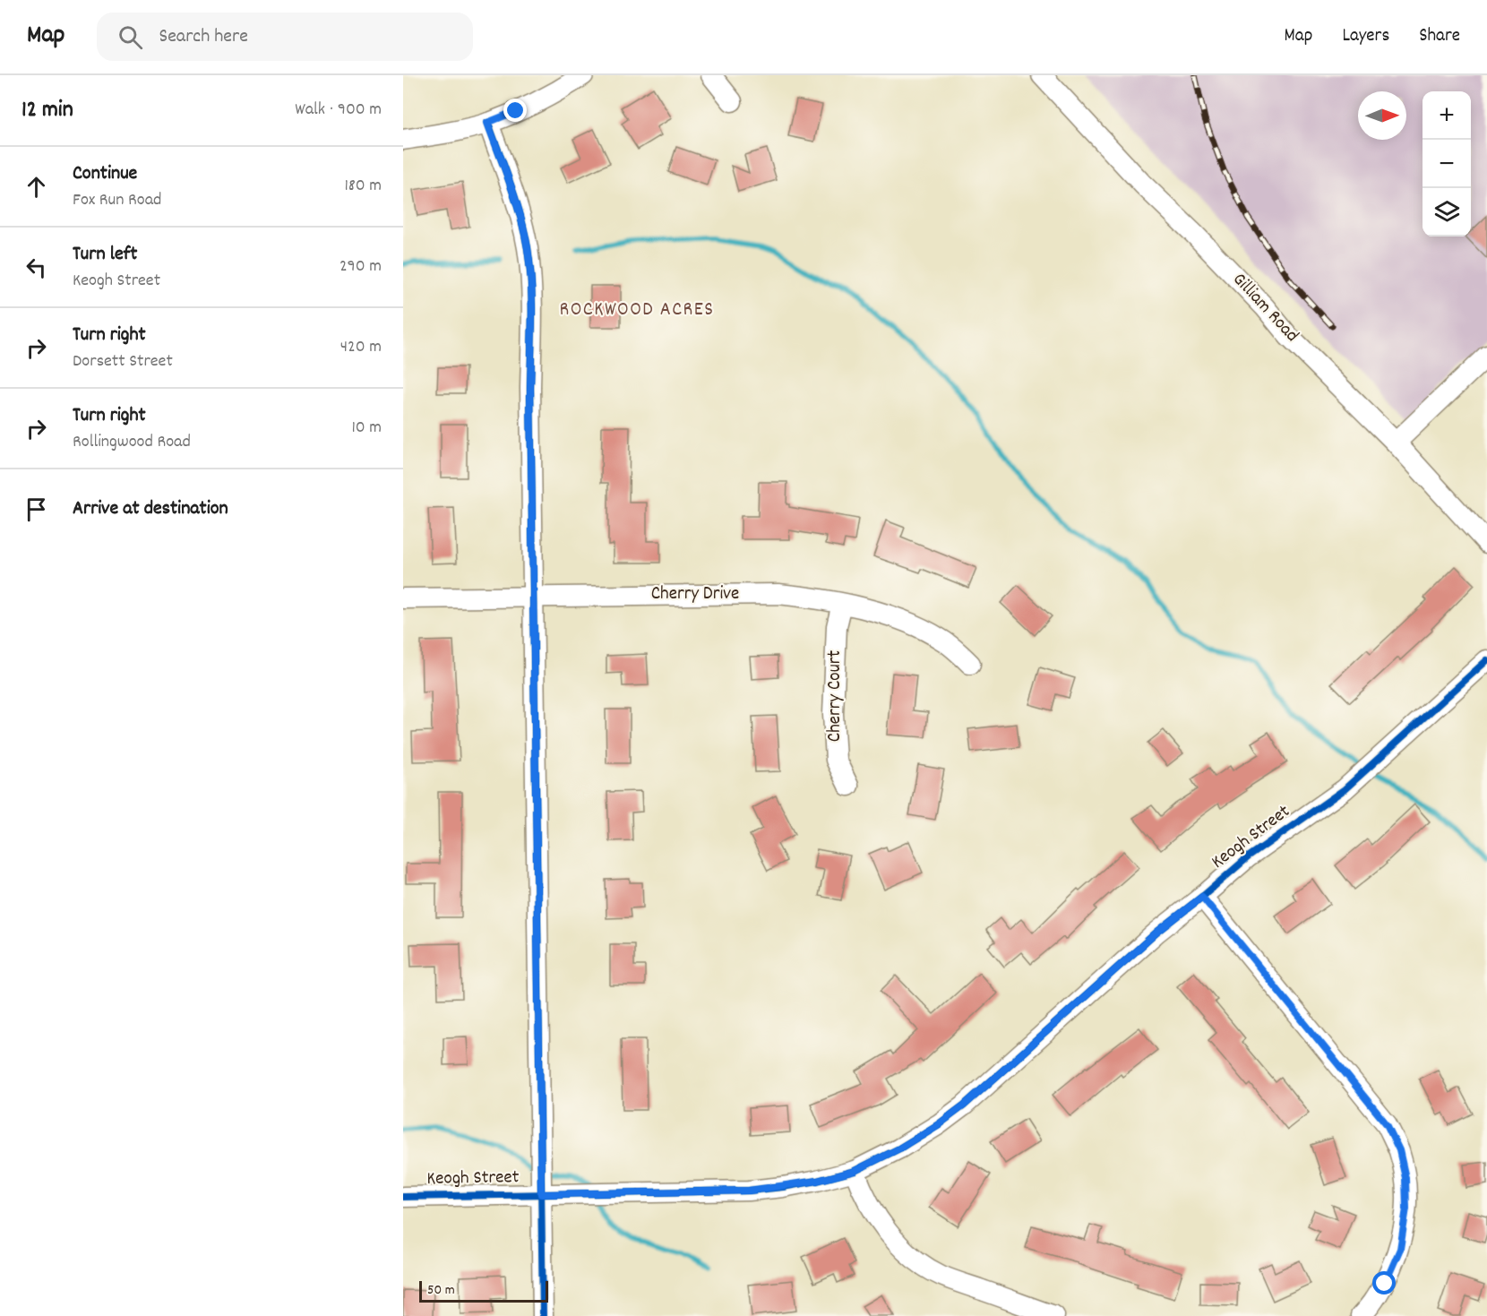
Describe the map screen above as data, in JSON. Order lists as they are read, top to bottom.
{
  "streets": {
    "street": [
      "Gilliam Road",
      "Cherry Drive",
      "Cherry Court",
      "Keogh Street"
    ]
  },
  "crossings": [
    ["Cherry Drive", "Cherry Court"]
  ],
  "districts": ["ROCKWOOD ACRES"],
  "scale_bar": "50 m",
  "north": "right",
  "page": {
    "header": "Map",
    "search": "Search here",
    "nav": ["Map", "Layers", "Share"],
    "heading": ["12 min", "Walk · 900 m"],
    "map_buttons": ["+", "−"],
    "list": [
      ["Continue", "Fox Run Road", "180 m"],
      ["Turn left", "Keogh Street", "290 m"],
      ["Turn right", "Dorsett Street", "420 m"],
      ["Turn right", "Rollingwood Road", "10 m"],
      "Arrive at destination"
    ],
    "scale": "50 m"
  }
}
